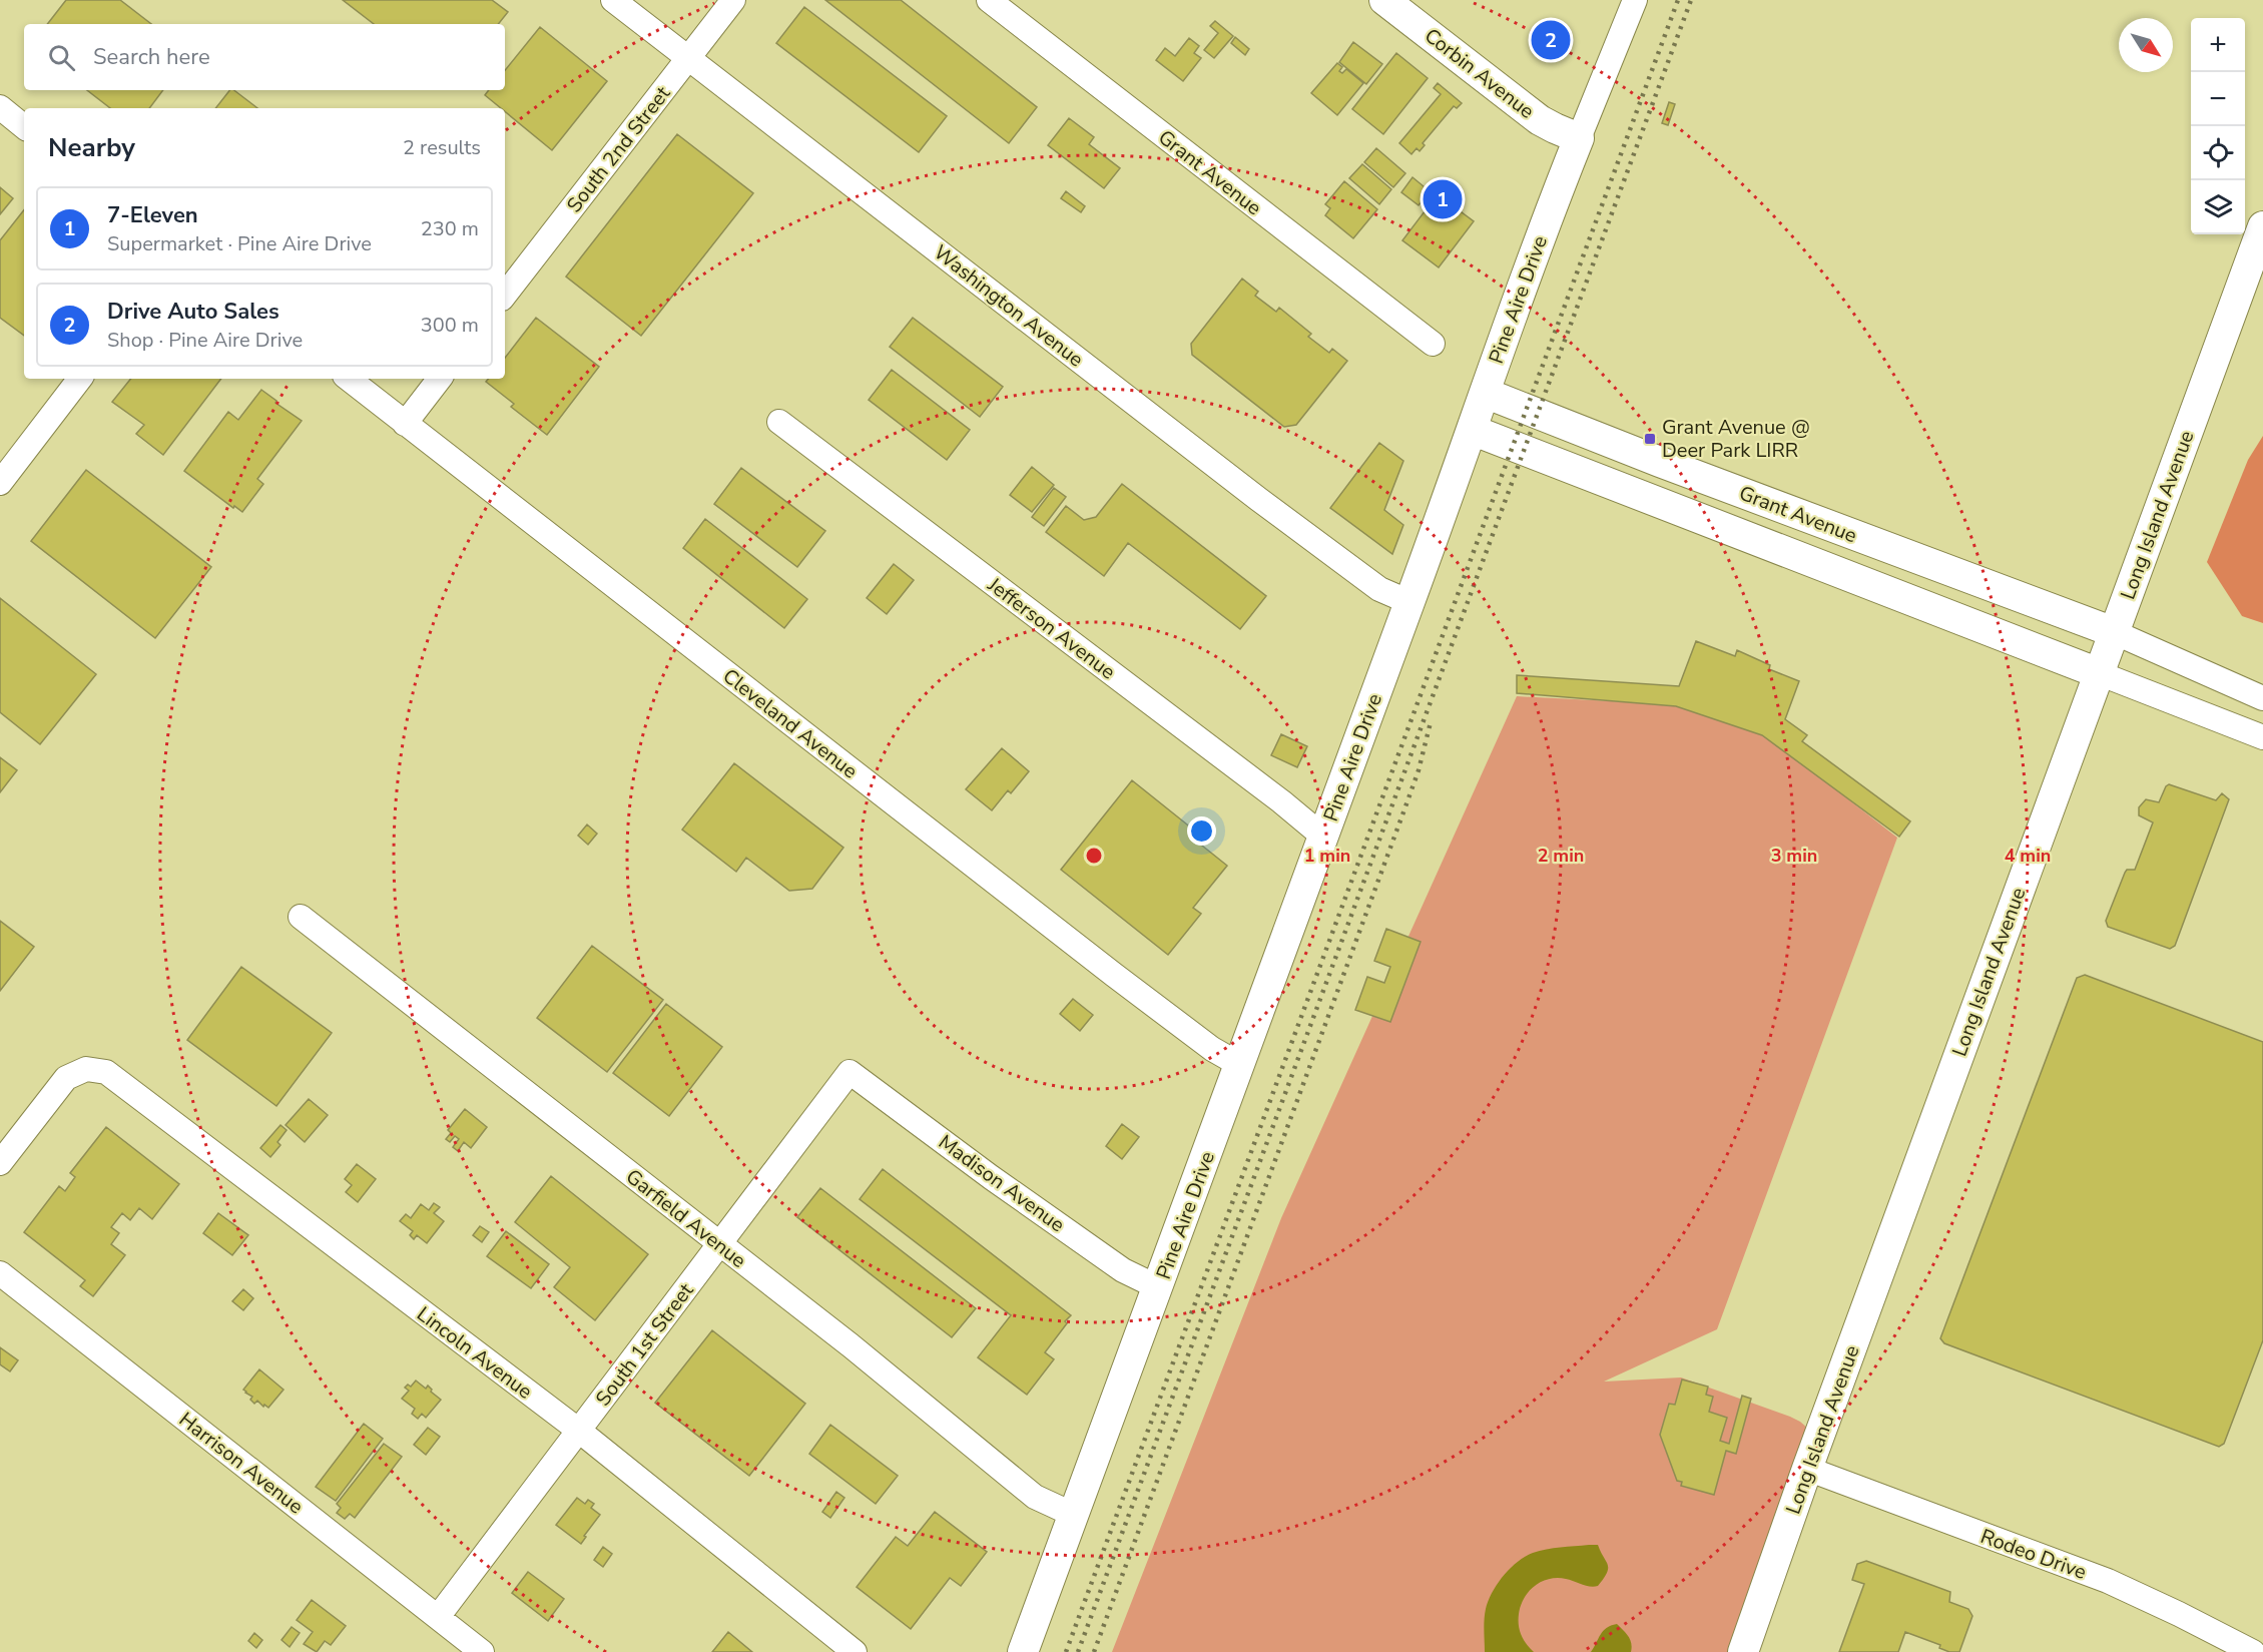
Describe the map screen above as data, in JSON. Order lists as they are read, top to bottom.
{
  "streets": {
    "street": [
      "Corbin Avenue",
      "South 2nd Street",
      "Grant Avenue",
      "Pine Aire Drive",
      "Washington Avenue",
      "Long Island Avenue",
      "Jefferson Avenue",
      "Cleveland Avenue",
      "Madison Avenue",
      "Garfield Avenue",
      "South 1st Street",
      "Lincoln Avenue",
      "Harrison Avenue",
      "Rodeo Drive"
    ]
  },
  "crossings": [
    ["Corbin Avenue", "Pine Aire Drive"],
    ["South 2nd Street", "Washington Avenue"],
    ["Grant Avenue", "Pine Aire Drive"],
    ["Grant Avenue", "Long Island Avenue"],
    ["Pine Aire Drive", "Washington Avenue"],
    ["Pine Aire Drive", "Jefferson Avenue"],
    ["Pine Aire Drive", "Cleveland Avenue"],
    ["Pine Aire Drive", "Madison Avenue"],
    ["Pine Aire Drive", "Garfield Avenue"],
    ["Long Island Avenue", "Rodeo Drive"],
    ["Madison Avenue", "South 1st Street"],
    ["Garfield Avenue", "South 1st Street"],
    ["South 1st Street", "Lincoln Avenue"],
    ["South 1st Street", "Harrison Avenue"]
  ],
  "places": {
    "transit": ["Grant Avenue @ Deer Park LIRR"]
  },
  "north": "bottom right",
  "page": {
    "map_buttons": ["+", "−"],
    "pins": ["2", "1"],
    "search": "Search here",
    "heading": ["Nearby", "2 results"],
    "list": [
      {
        "mark": "1",
        "name": "7-Eleven",
        "note": "Supermarket · Pine Aire Drive",
        "value": "230 m"
      },
      {
        "mark": "2",
        "name": "Drive Auto Sales",
        "note": "Shop · Pine Aire Drive",
        "value": "300 m"
      }
    ]
  },
  "rings": [
    "1 min",
    "2 min",
    "3 min",
    "4 min"
  ]
}
